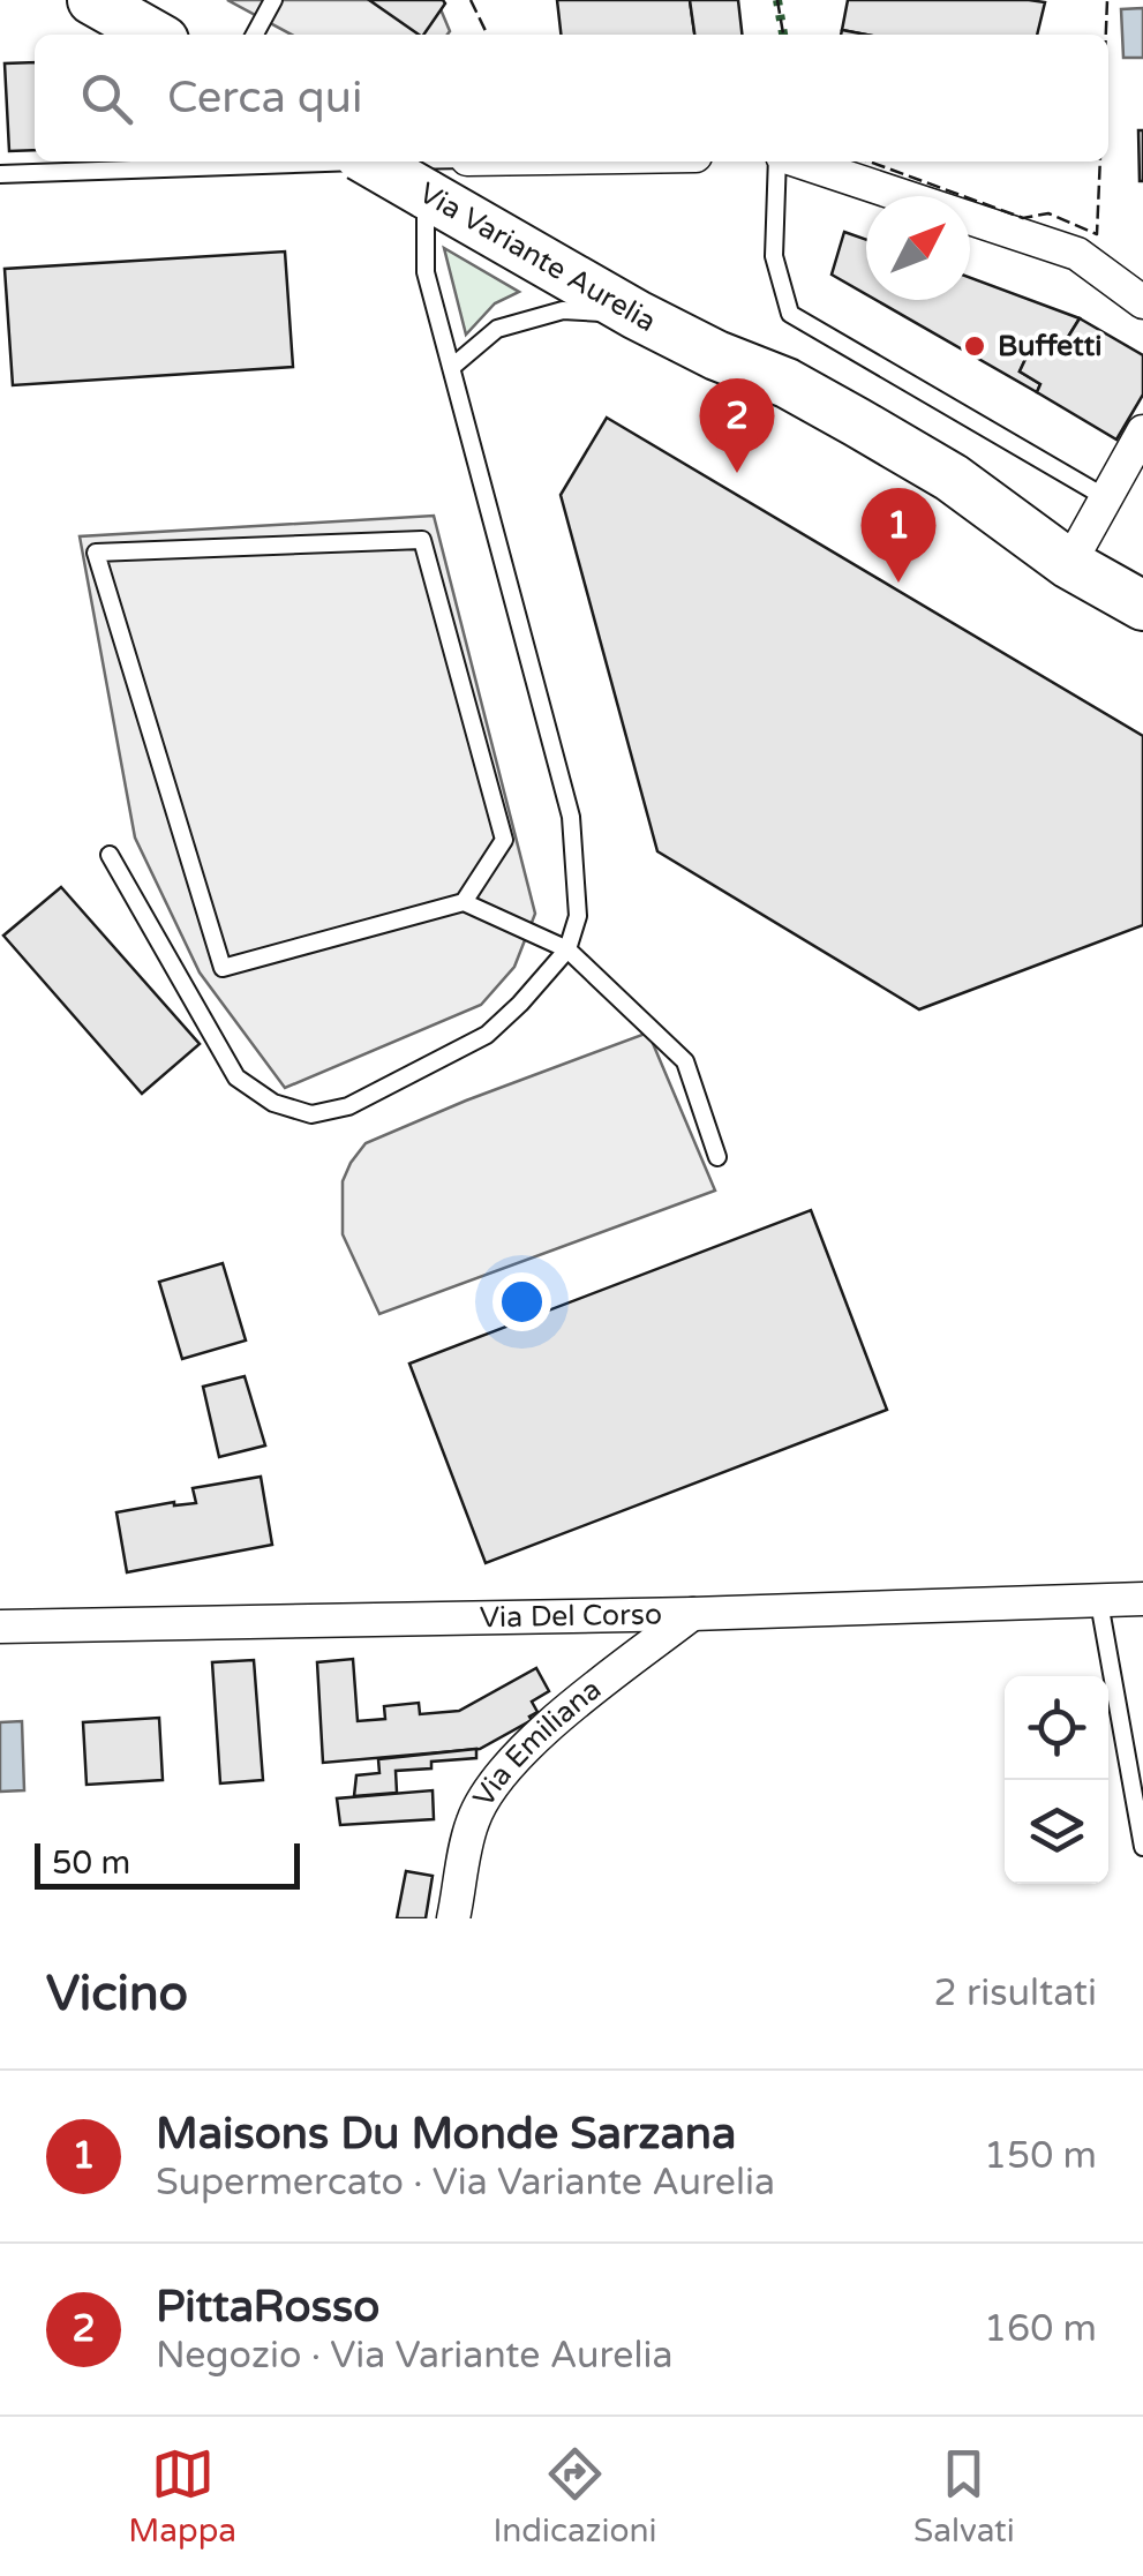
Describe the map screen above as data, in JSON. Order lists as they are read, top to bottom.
{
  "streets": {
    "main road": ["Via Variante Aurelia"],
    "street": ["Via Del Corso", "Via Emiliana"]
  },
  "crossings": [
    ["Via Del Corso", "Via Emiliana"]
  ],
  "places": ["Buffetti"],
  "scale_bar": "50 m",
  "north": "top right",
  "page": {
    "search": "Cerca qui",
    "pins": ["2", "1"],
    "scale": "50 m",
    "heading": ["Vicino", "2 risultati"],
    "list": [
      {
        "mark": "1",
        "name": "Maisons Du Monde Sarzana",
        "note": "Supermercato · Via Variante Aurelia",
        "value": "150 m"
      },
      {
        "mark": "2",
        "name": "PittaRosso",
        "note": "Negozio · Via Variante Aurelia",
        "value": "160 m"
      }
    ],
    "nav": ["Mappa", "Indicazioni", "Salvati"]
  }
}
